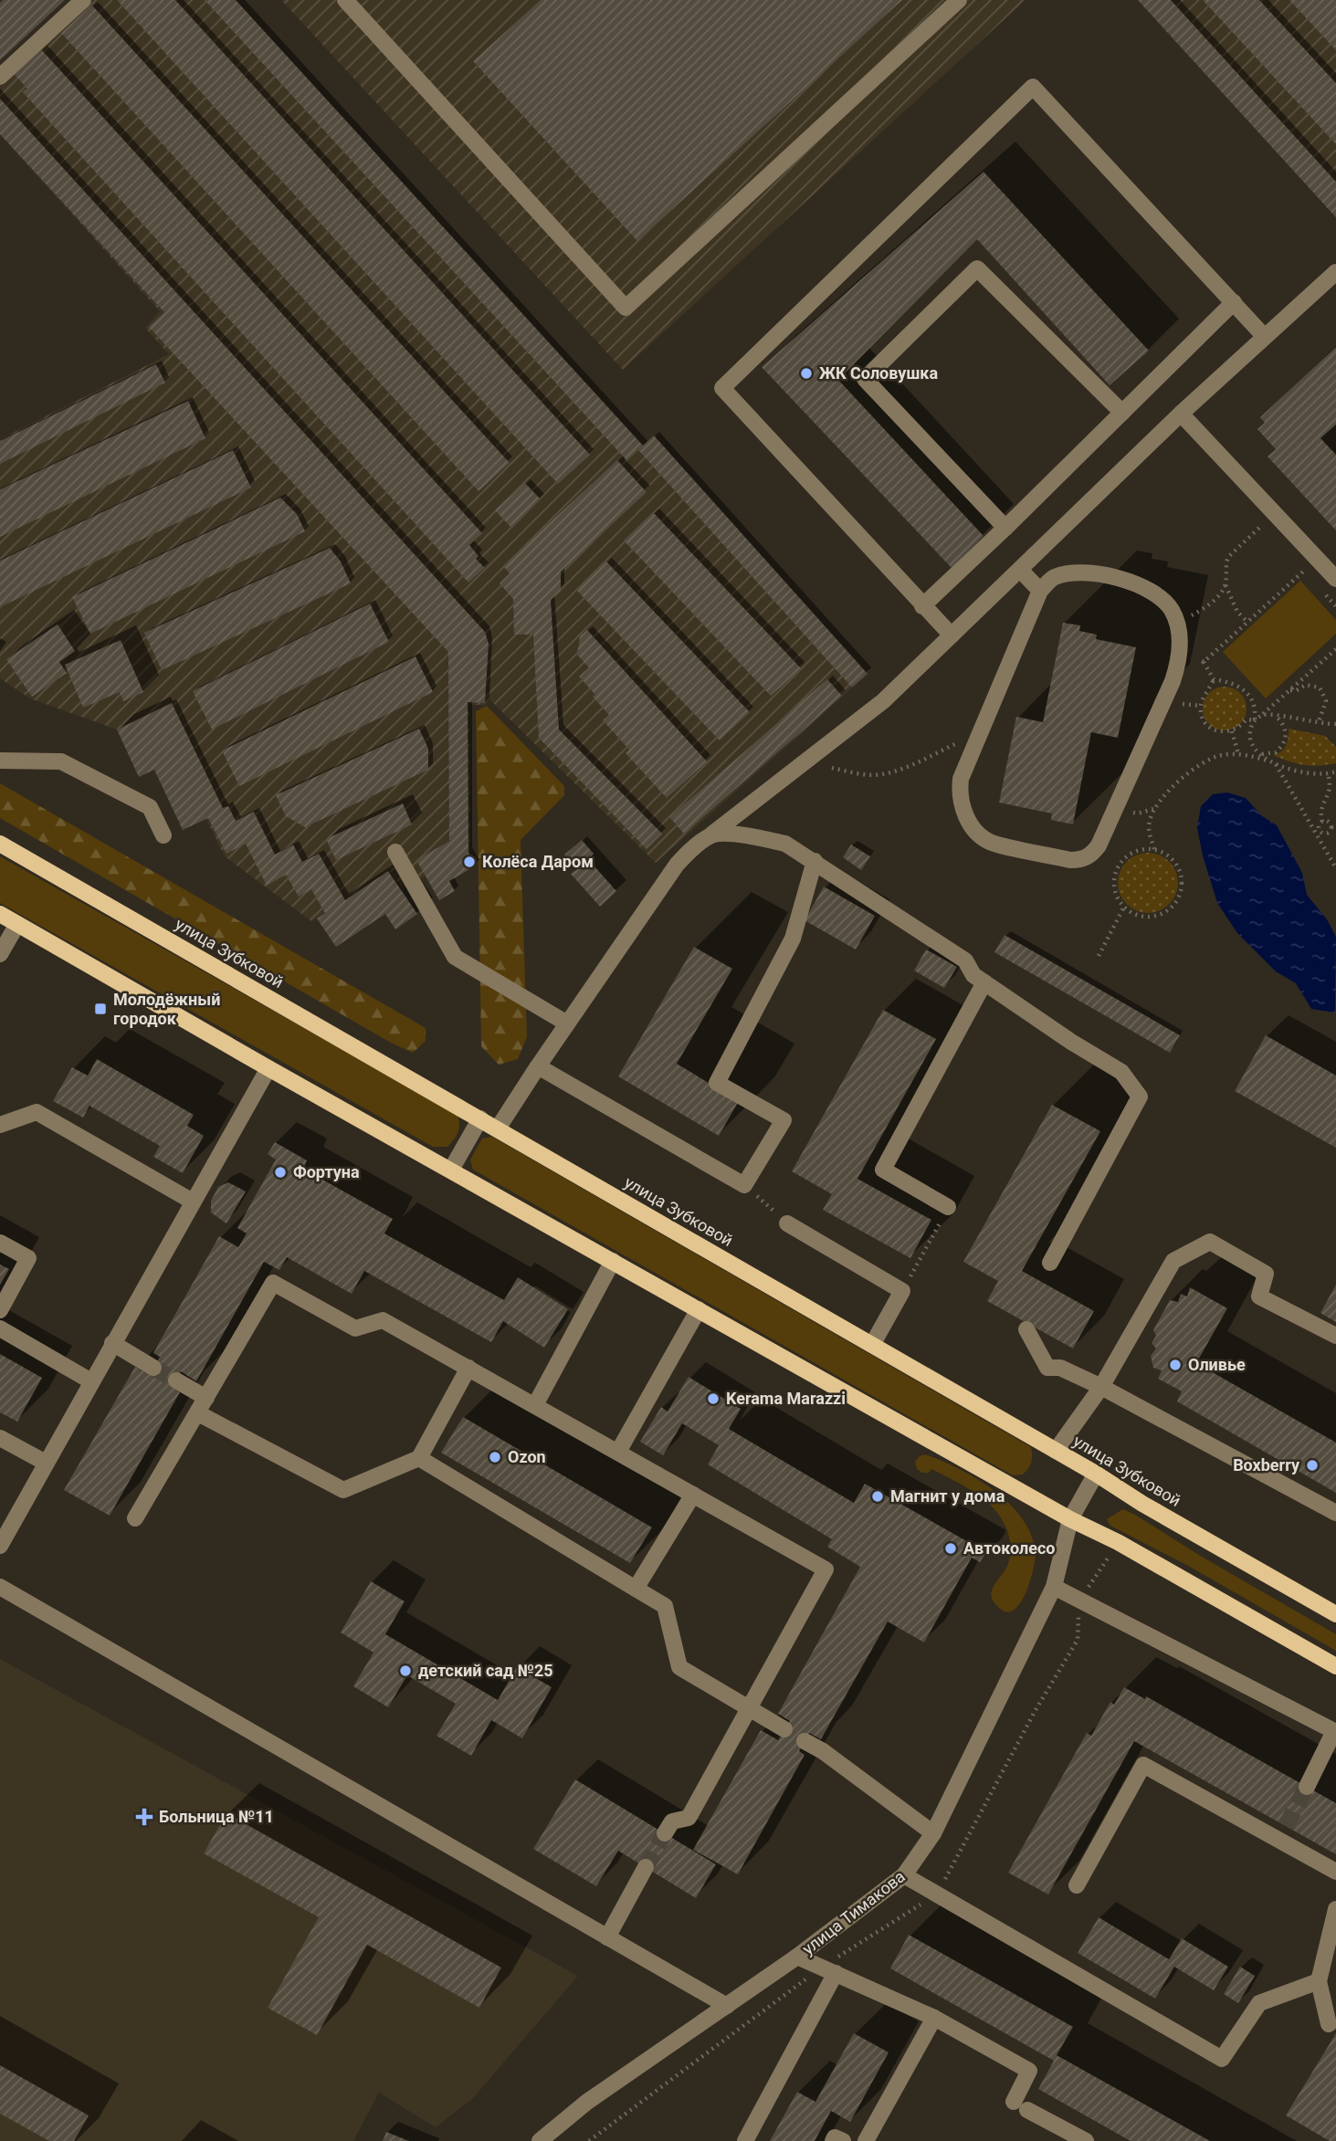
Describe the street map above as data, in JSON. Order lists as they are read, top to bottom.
{
  "streets": {
    "main road": ["улица Зубковой"],
    "street": ["улица Тимакова"]
  },
  "crossings": [
    ["улица Зубковой", "улица Тимакова"]
  ],
  "places": {
    "other": [
      "ЖК Соловушка",
      "Колёса Даром",
      "Фортуна",
      "Оливье",
      "Kerama Marazzi",
      "Ozon",
      "Boxberry",
      "Магнит у дома",
      "Автоколесо",
      "детский сад №25"
    ],
    "transit": ["Молодёжный городок"],
    "health": ["Больница №11"]
  }
}
